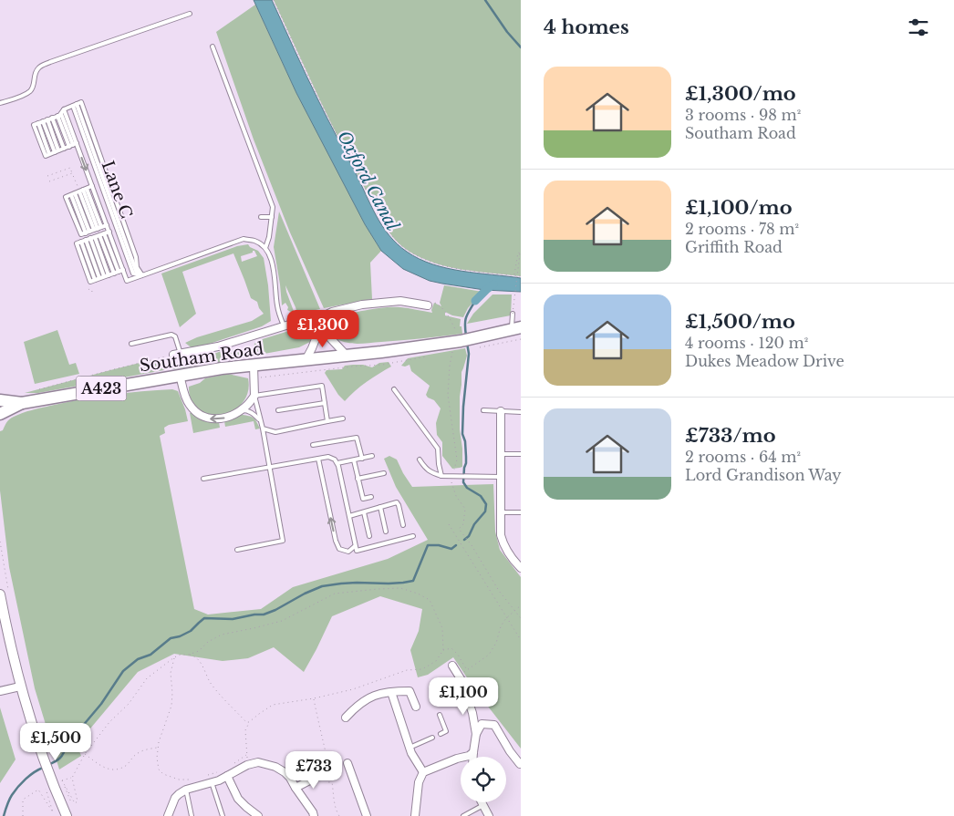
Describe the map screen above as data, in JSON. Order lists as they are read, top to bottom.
{
  "streets": {
    "highway": ["Southam Road", "A423"]
  },
  "water": ["Oxford Canal"],
  "page": {
    "heading": "4 homes",
    "list": [
      {
        "name": "£1,300/mo",
        "note": "3 rooms · 98 m² · Southam Road"
      },
      {
        "name": "£1,100/mo",
        "note": "2 rooms · 78 m² · Griffith Road"
      },
      {
        "name": "£1,500/mo",
        "note": "4 rooms · 120 m² · Dukes Meadow Drive"
      },
      {
        "name": "£733/mo",
        "note": "2 rooms · 64 m² · Lord Grandison Way"
      }
    ],
    "price": [
      "£1,300",
      "£1,100",
      "£1,500",
      "£733"
    ]
  }
}
